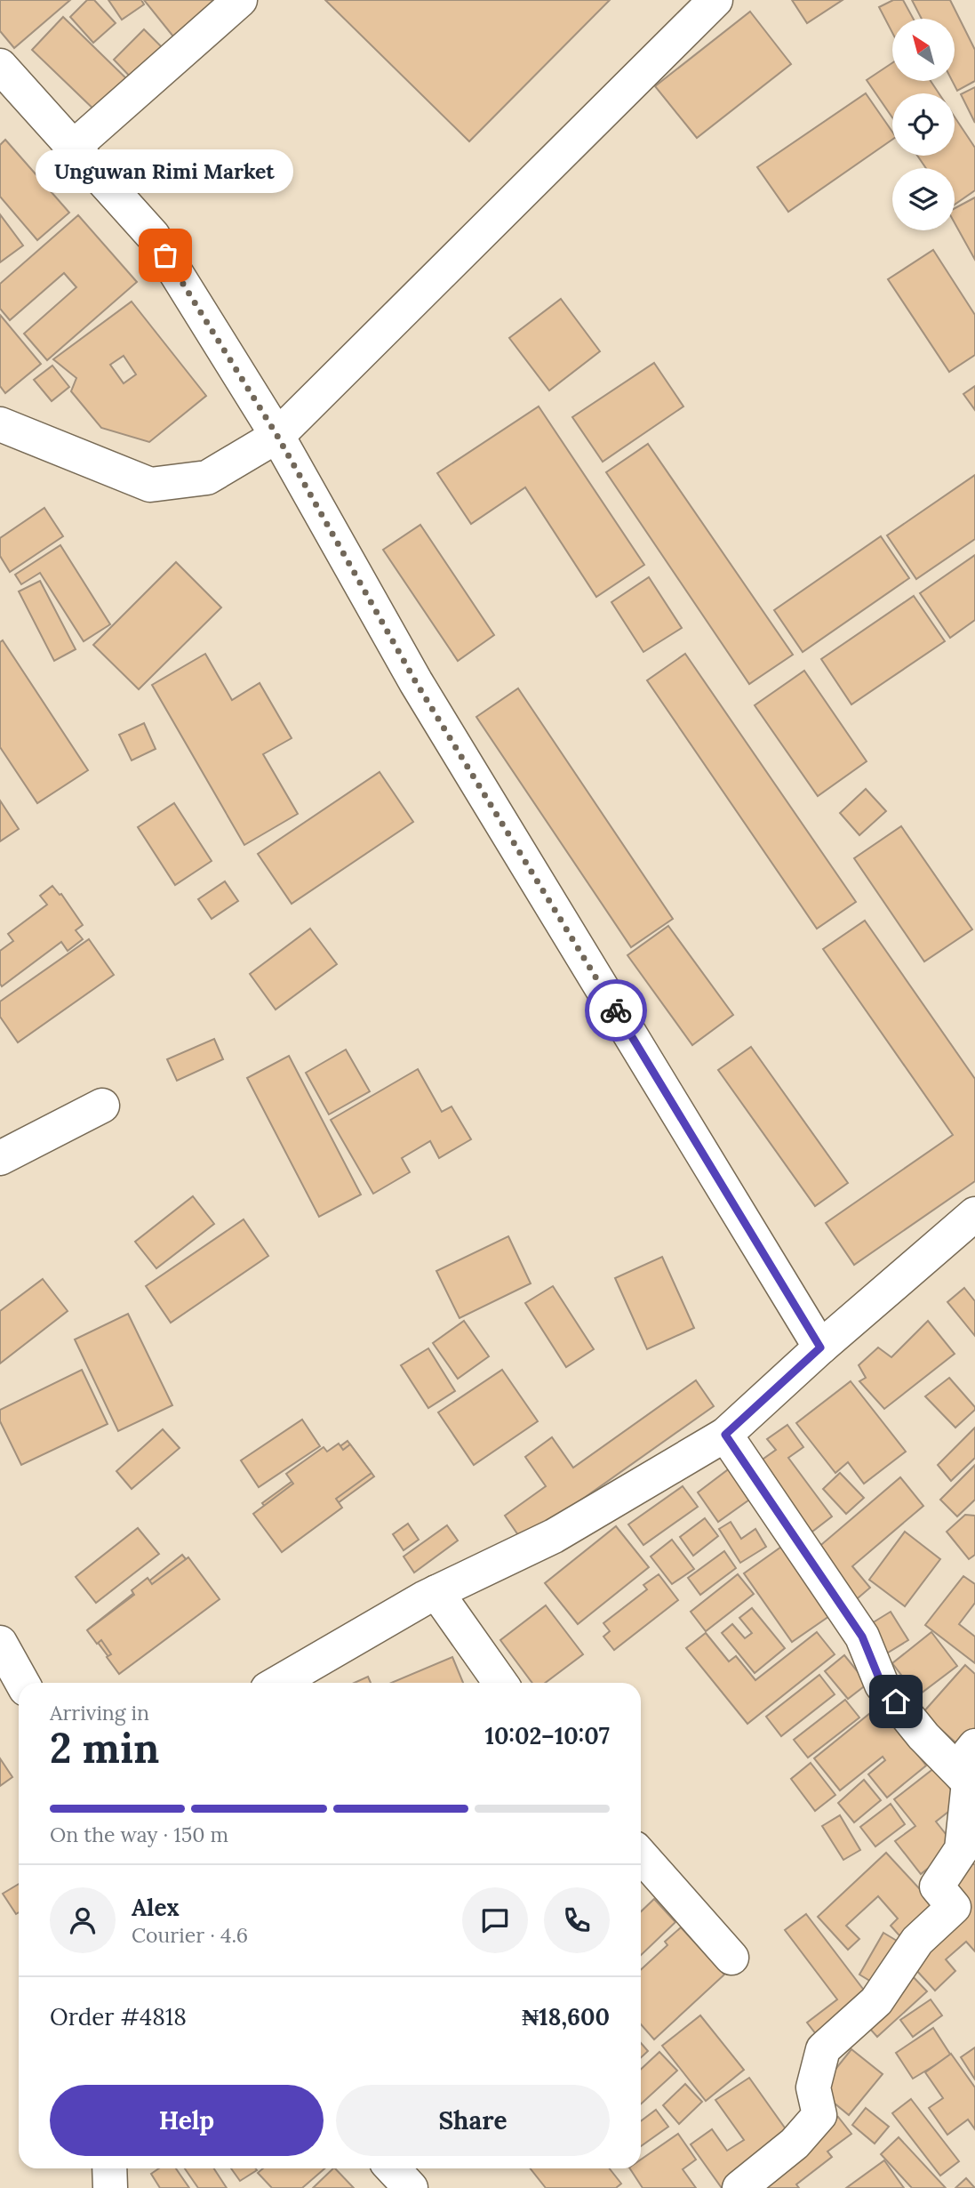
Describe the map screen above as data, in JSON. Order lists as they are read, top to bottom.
{
  "places": ["Unguwan Rimi Market"],
  "north": "top left",
  "page": {
    "bubble": "Unguwan Rimi Market",
    "heading": ["2 min", "Arriving in", "10:02–10:07"],
    "panel": [
      "Alex",
      "Courier · 4.6",
      "Order #4818",
      "₦18,600"
    ],
    "bar": "On the way · 150 m",
    "buttons": ["Help", "Share"]
  }
}
